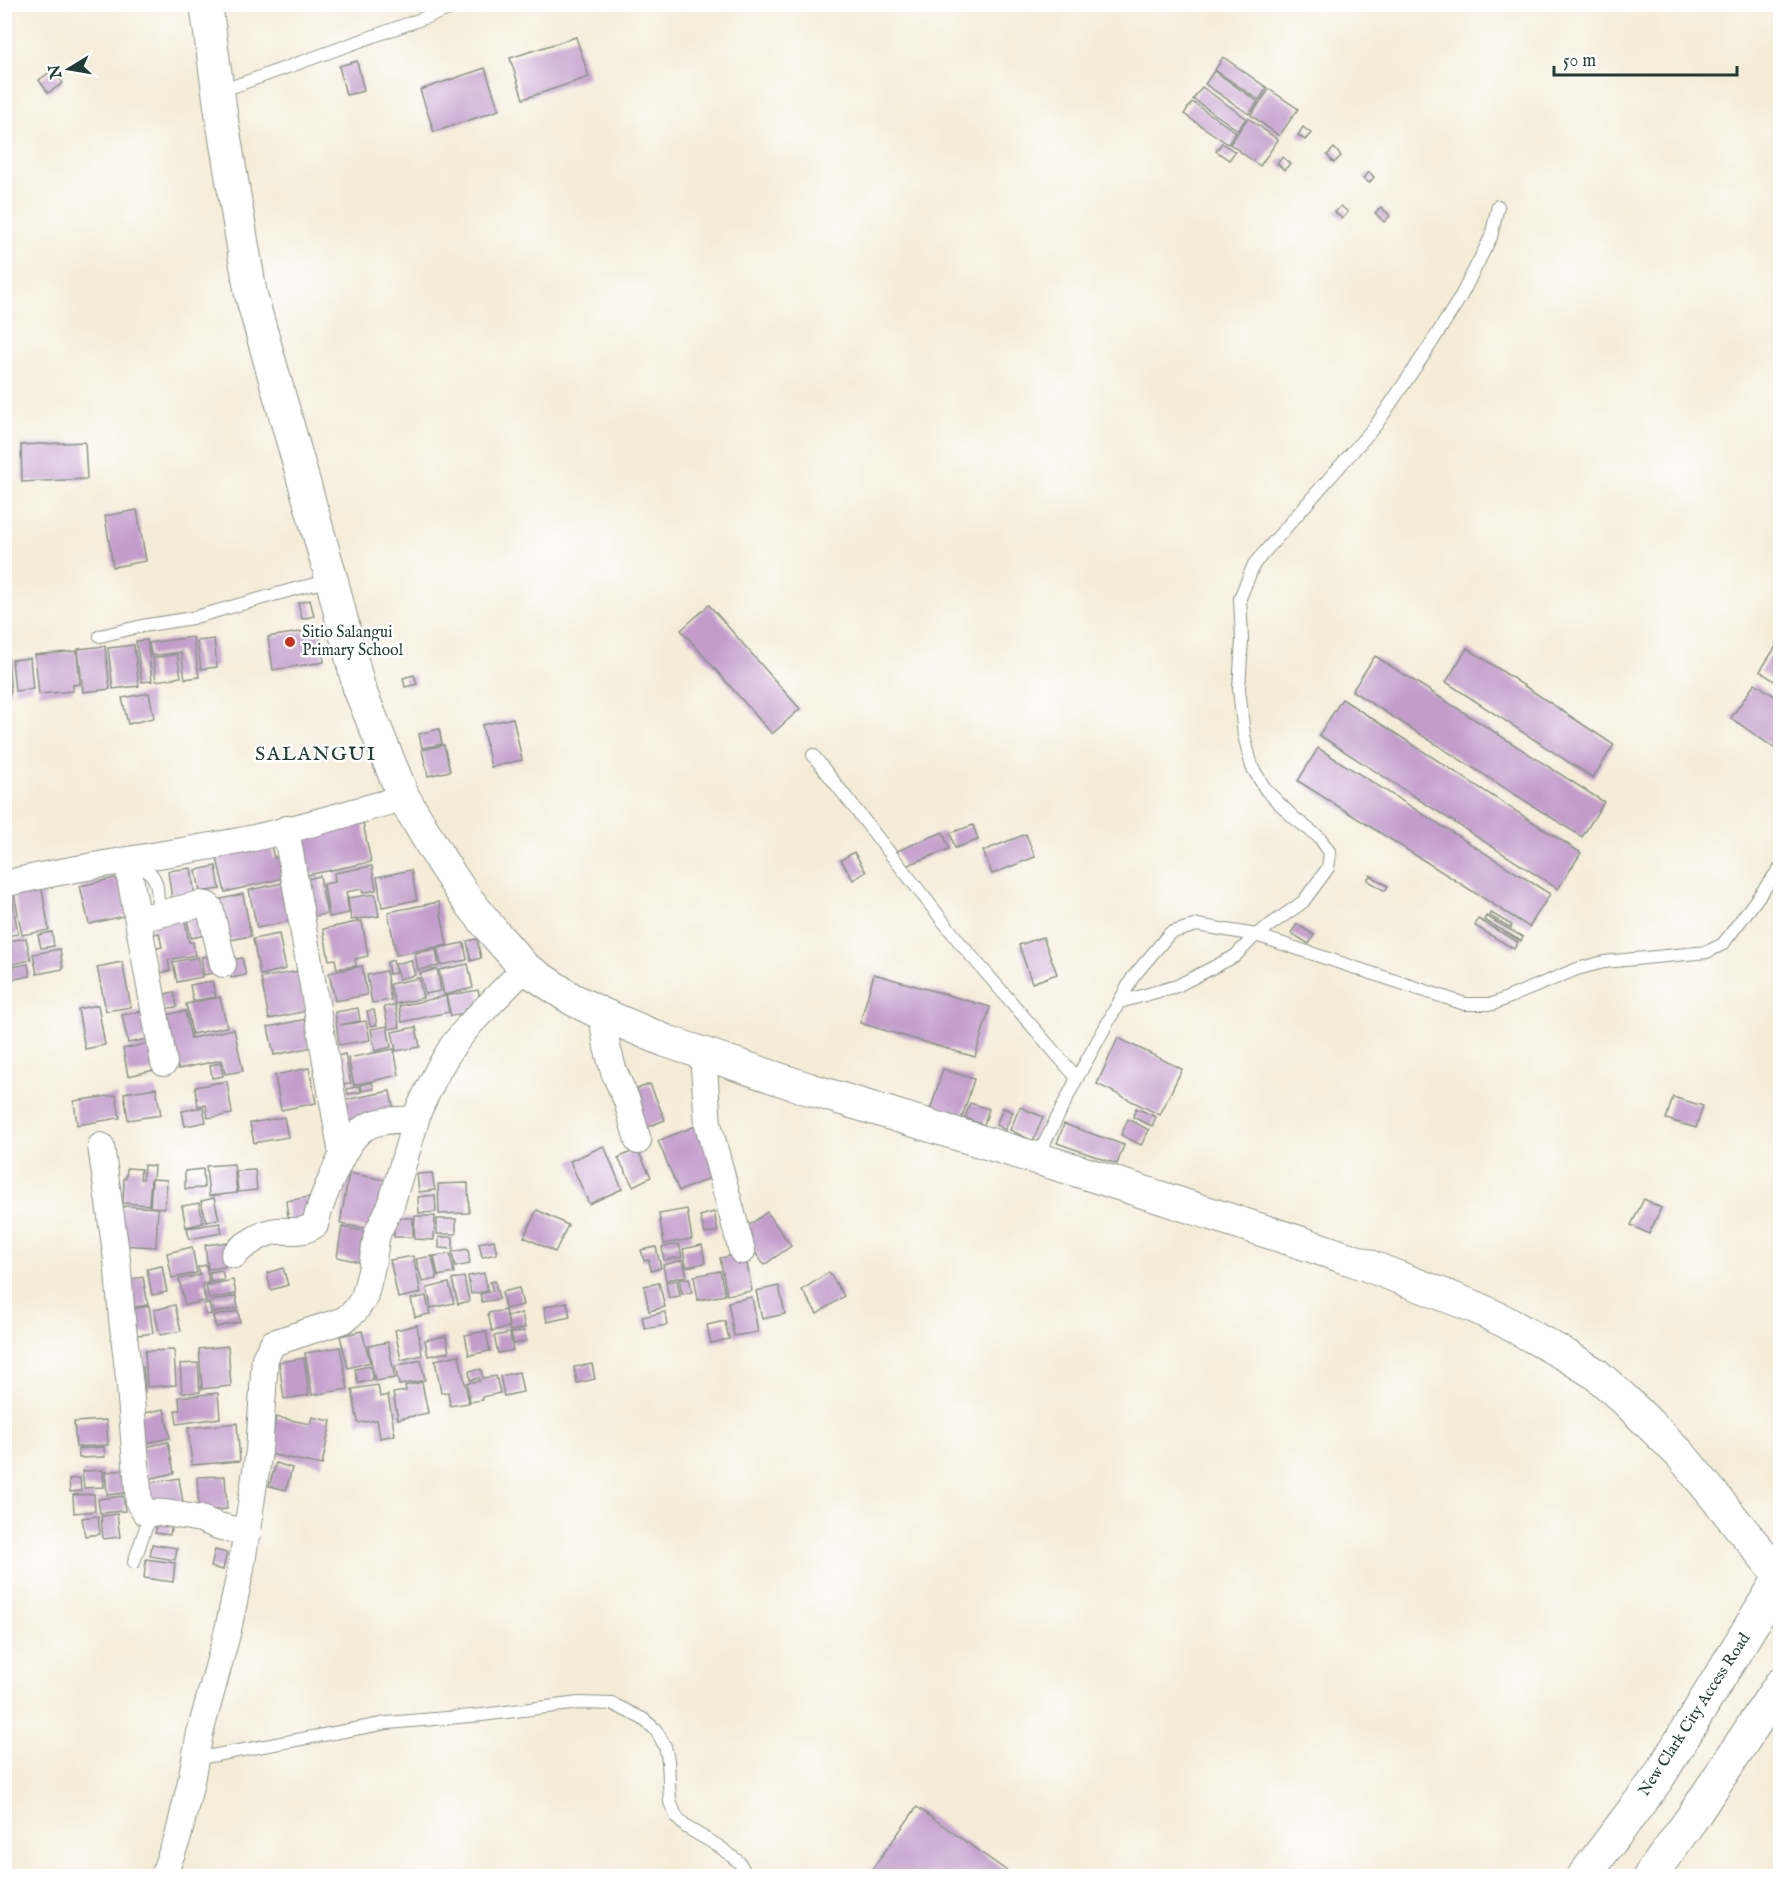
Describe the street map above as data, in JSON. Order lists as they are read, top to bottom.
{
  "streets": {
    "main road": ["New Clark City Access Road"]
  },
  "districts": ["SALANGUI"],
  "places": ["Sitio Salangui Primary School"],
  "scale_bar": "50 m",
  "north": "left"
}
